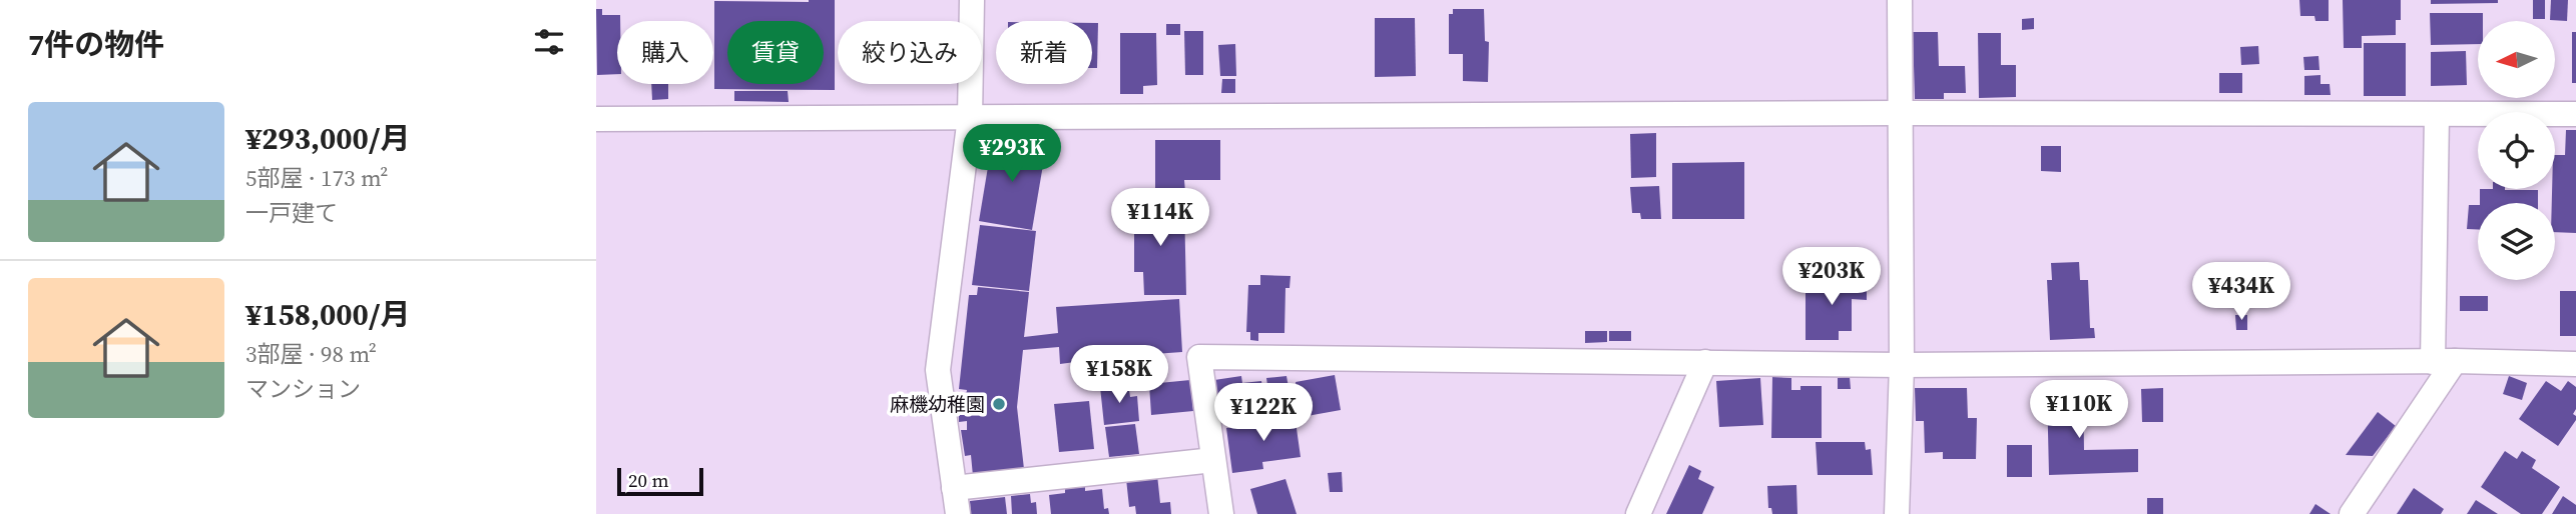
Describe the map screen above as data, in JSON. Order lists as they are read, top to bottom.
{
  "places": ["麻機幼稚園"],
  "scale_bar": "20 m",
  "north": "left",
  "page": {
    "heading": "7件の物件",
    "chip": [
      "購入",
      "賃貸",
      "絞り込み",
      "新着"
    ],
    "list": [
      {
        "name": "¥293,000/月",
        "note": "5部屋 · 173 m² · 一戸建て"
      },
      {
        "name": "¥158,000/月",
        "note": "3部屋 · 98 m² · マンション"
      }
    ],
    "price": [
      "¥293K",
      "¥114K",
      "¥203K",
      "¥434K",
      "¥158K",
      "¥110K",
      "¥122K"
    ],
    "scale": "20 m"
  }
}
